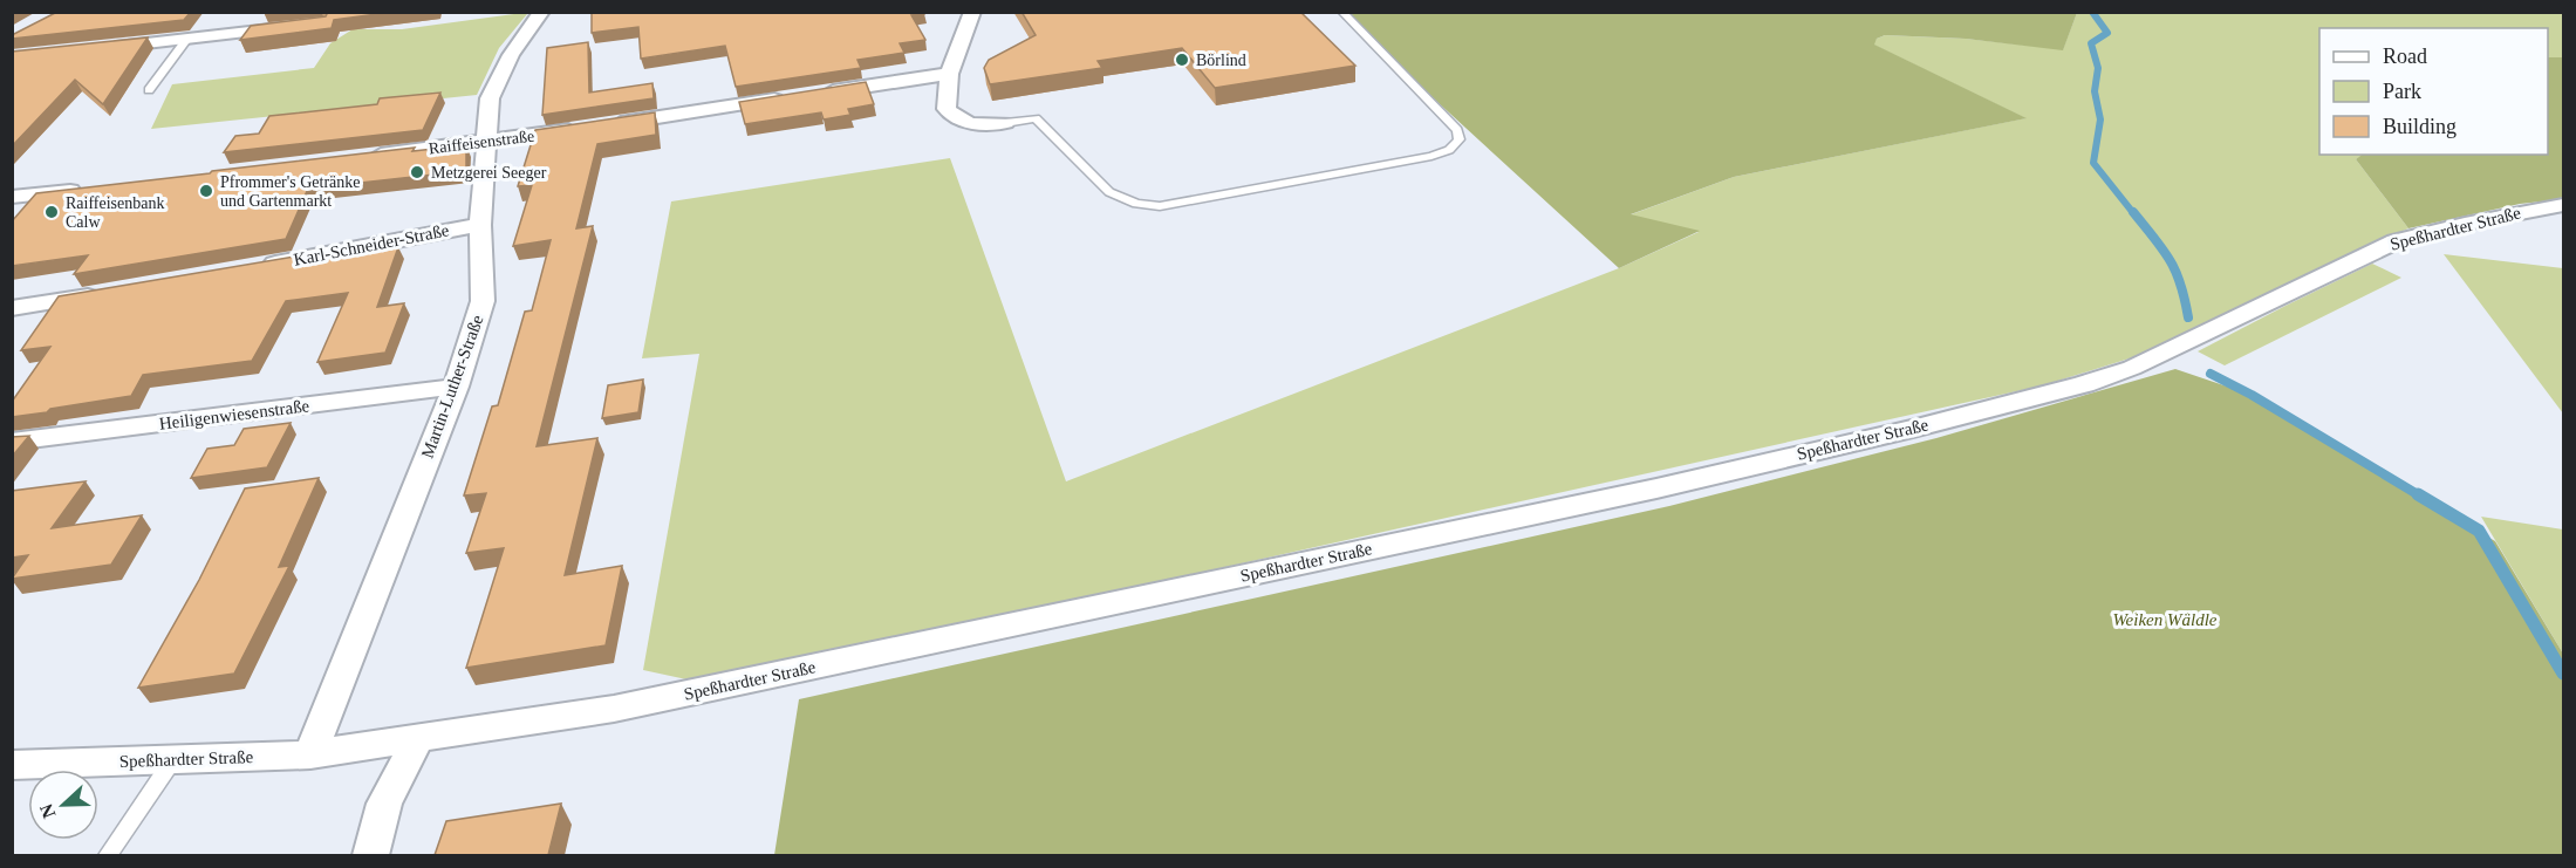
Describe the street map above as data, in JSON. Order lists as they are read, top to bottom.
{
  "streets": {
    "street": [
      "Raiffeisenstraße",
      "Speßhardter Straße",
      "Karl-Schneider-Straße",
      "Martin-Luther-Straße",
      "Heiligenwiesenstraße"
    ]
  },
  "crossings": [
    ["Raiffeisenstraße", "Martin-Luther-Straße"],
    ["Speßhardter Straße", "Martin-Luther-Straße"],
    ["Karl-Schneider-Straße", "Martin-Luther-Straße"],
    ["Martin-Luther-Straße", "Heiligenwiesenstraße"]
  ],
  "parks": ["Weiken Wäldle"],
  "places": [
    "Börlind",
    "Metzgerei Seeger",
    "Pfrommer's Getränke und Gartenmarkt",
    "Raiffeisenbank Calw"
  ],
  "legend": ["Road", "Park", "Building"],
  "north": "left"
}
